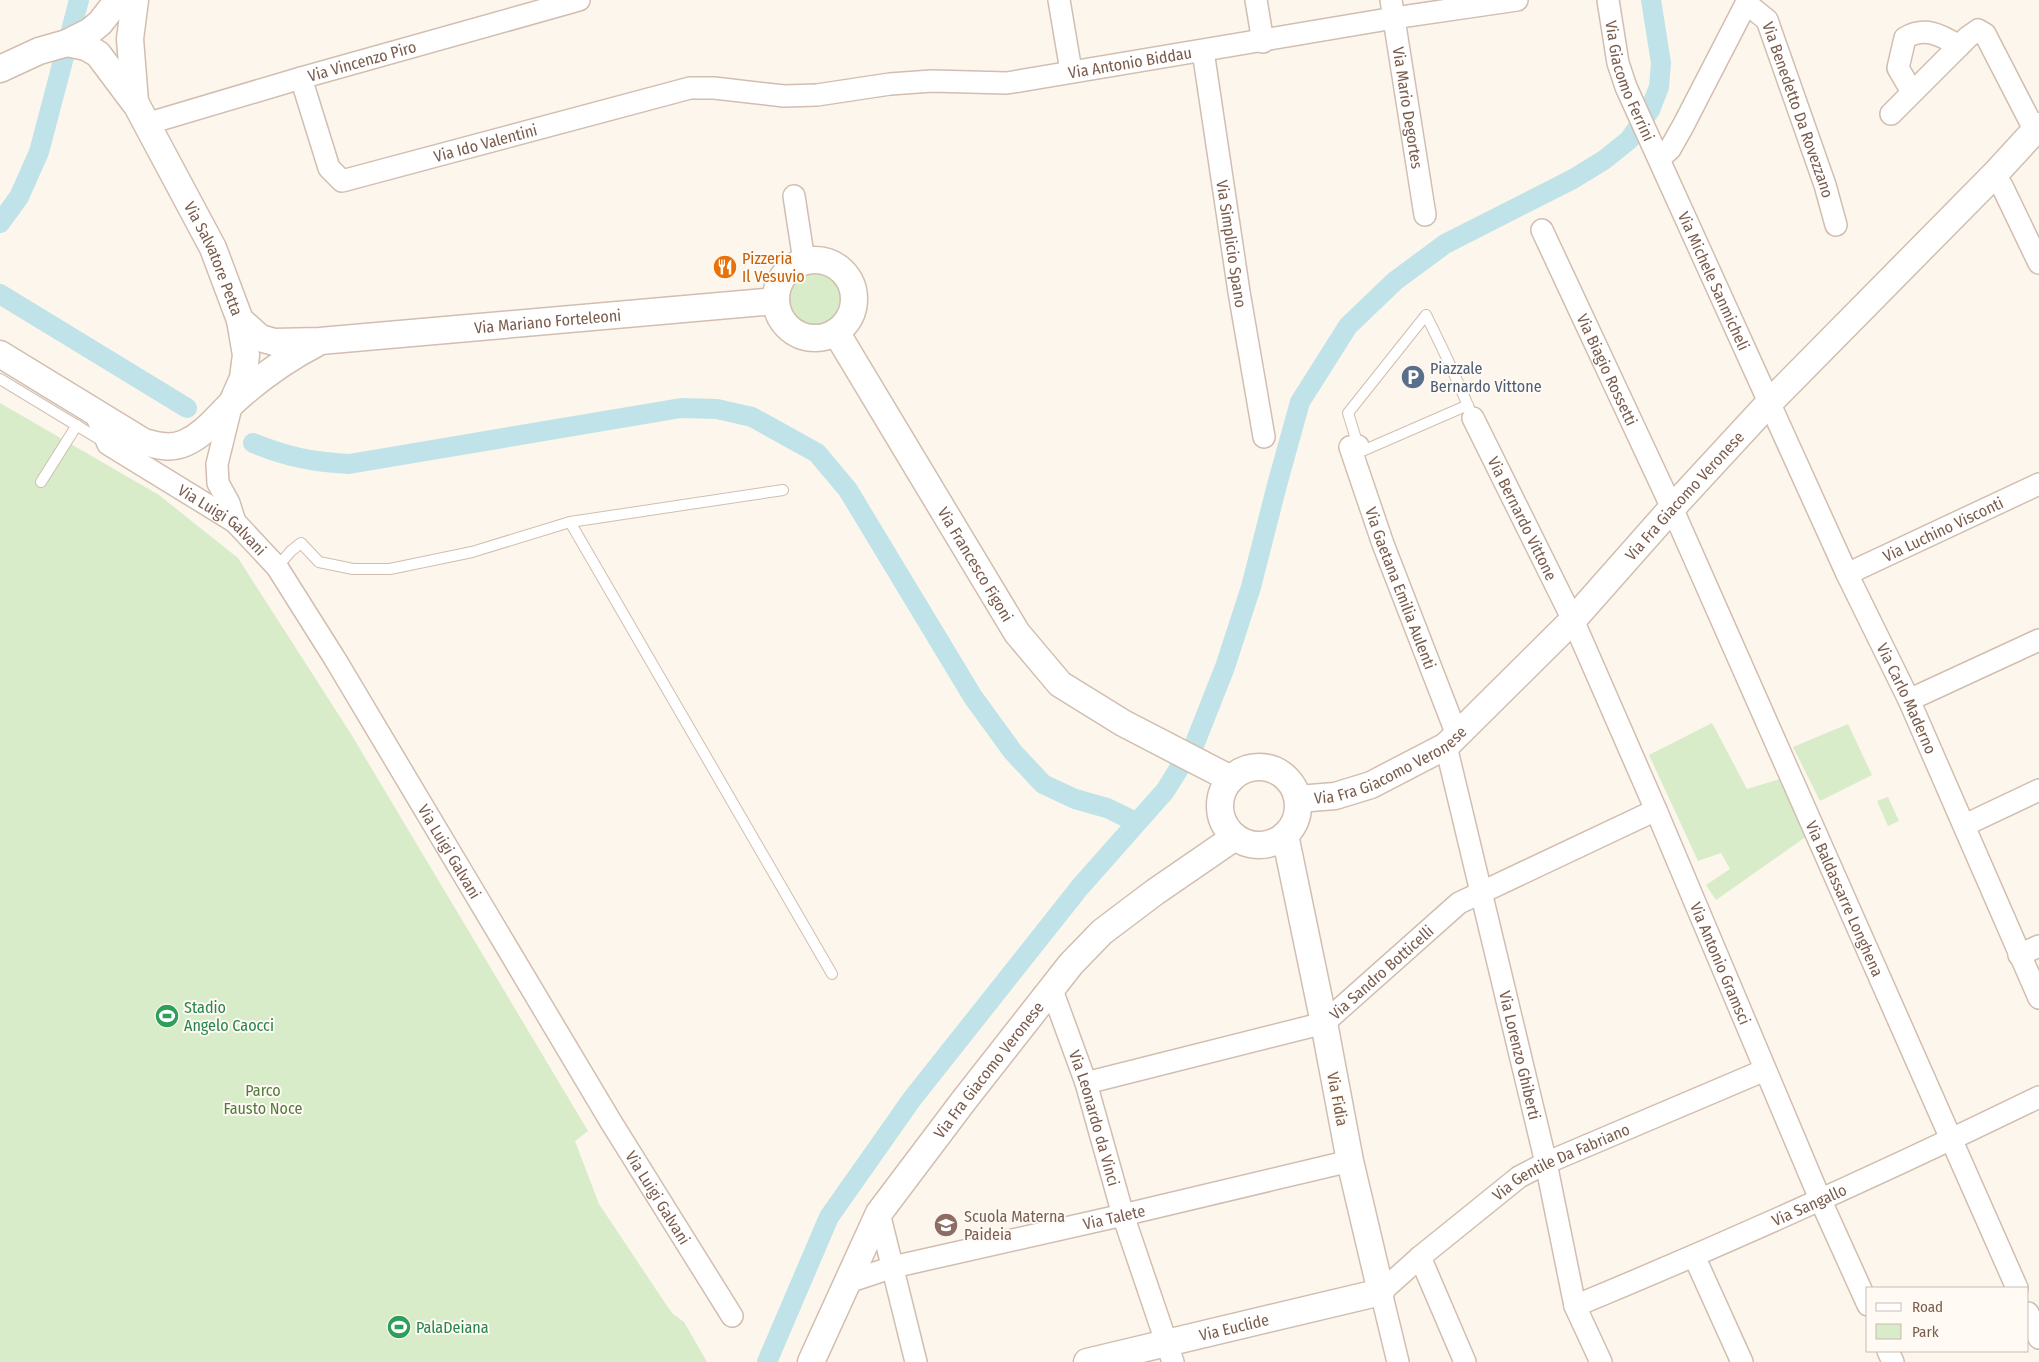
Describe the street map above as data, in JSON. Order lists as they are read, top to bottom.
{
  "streets": {
    "street": [
      "Via Vincenzo Piro",
      "Via Antonio Biddau",
      "Via Giacomo Ferrini",
      "Via Mario Degortes",
      "Via Benedetto Da Rovezzano",
      "Via Ido Valentini",
      "Via Simplicio Spano",
      "Via Salvatore Petta",
      "Via Michele Sanmicheli",
      "Via Mariano Forteleoni",
      "Via Biagio Rossetti",
      "Via Fra Giacomo Veronese",
      "Via Bernardo Vittone",
      "Via Luigi Galvani",
      "Via Luchino Visconti",
      "Via Francesco Figoni",
      "Via Gaetana Emilia Aulenti",
      "Via Carlo Maderno",
      "Via Baldassarre Longhena",
      "Via Antonio Gramsci",
      "Via Sandro Botticelli",
      "Via Lorenzo Ghiberti",
      "Via Fidia",
      "Via Leonardo da Vinci",
      "Via Gentile Da Fabriano",
      "Via Sangallo",
      "Via Talete",
      "Via Euclide"
    ]
  },
  "crossings": [
    ["Via Vincenzo Piro", "Via Ido Valentini"],
    ["Via Vincenzo Piro", "Via Salvatore Petta"],
    ["Via Antonio Biddau", "Via Mario Degortes"],
    ["Via Antonio Biddau", "Via Ido Valentini"],
    ["Via Antonio Biddau", "Via Simplicio Spano"],
    ["Via Giacomo Ferrini", "Via Benedetto Da Rovezzano"],
    ["Via Giacomo Ferrini", "Via Michele Sanmicheli"],
    ["Via Benedetto Da Rovezzano", "Via Michele Sanmicheli"],
    ["Via Salvatore Petta", "Via Mariano Forteleoni"],
    ["Via Salvatore Petta", "Via Luigi Galvani"],
    ["Via Michele Sanmicheli", "Via Fra Giacomo Veronese"],
    ["Via Michele Sanmicheli", "Via Carlo Maderno"],
    ["Via Mariano Forteleoni", "Via Francesco Figoni"],
    ["Via Biagio Rossetti", "Via Fra Giacomo Veronese"],
    ["Via Biagio Rossetti", "Via Baldassarre Longhena"],
    ["Via Fra Giacomo Veronese", "Via Bernardo Vittone"],
    ["Via Fra Giacomo Veronese", "Via Francesco Figoni"],
    ["Via Fra Giacomo Veronese", "Via Gaetana Emilia Aulenti"],
    ["Via Fra Giacomo Veronese", "Via Carlo Maderno"],
    ["Via Fra Giacomo Veronese", "Via Baldassarre Longhena"],
    ["Via Fra Giacomo Veronese", "Via Antonio Gramsci"],
    ["Via Fra Giacomo Veronese", "Via Lorenzo Ghiberti"],
    ["Via Fra Giacomo Veronese", "Via Fidia"],
    ["Via Fra Giacomo Veronese", "Via Leonardo da Vinci"],
    ["Via Fra Giacomo Veronese", "Via Talete"],
    ["Via Bernardo Vittone", "Via Antonio Gramsci"],
    ["Via Luchino Visconti", "Via Carlo Maderno"],
    ["Via Francesco Figoni", "Via Fidia"],
    ["Via Gaetana Emilia Aulenti", "Via Lorenzo Ghiberti"],
    ["Via Baldassarre Longhena", "Via Sangallo"],
    ["Via Antonio Gramsci", "Via Sandro Botticelli"],
    ["Via Antonio Gramsci", "Via Gentile Da Fabriano"],
    ["Via Antonio Gramsci", "Via Sangallo"],
    ["Via Sandro Botticelli", "Via Lorenzo Ghiberti"],
    ["Via Sandro Botticelli", "Via Fidia"],
    ["Via Sandro Botticelli", "Via Leonardo da Vinci"],
    ["Via Lorenzo Ghiberti", "Via Gentile Da Fabriano"],
    ["Via Lorenzo Ghiberti", "Via Sangallo"],
    ["Via Fidia", "Via Gentile Da Fabriano"],
    ["Via Fidia", "Via Talete"],
    ["Via Fidia", "Via Euclide"],
    ["Via Leonardo da Vinci", "Via Talete"],
    ["Via Leonardo da Vinci", "Via Euclide"],
    ["Via Gentile Da Fabriano", "Via Euclide"]
  ],
  "parks": ["Parco Fausto Noce"],
  "places": {
    "restaurant": ["Pizzeria Il Vesuvio"],
    "parking": ["Piazzale Bernardo Vittone"],
    "sports": ["Stadio Angelo Caocci", "PalaDeiana"],
    "school or university": ["Scuola Materna Paideia"]
  },
  "legend": ["Road", "Park"]
}
